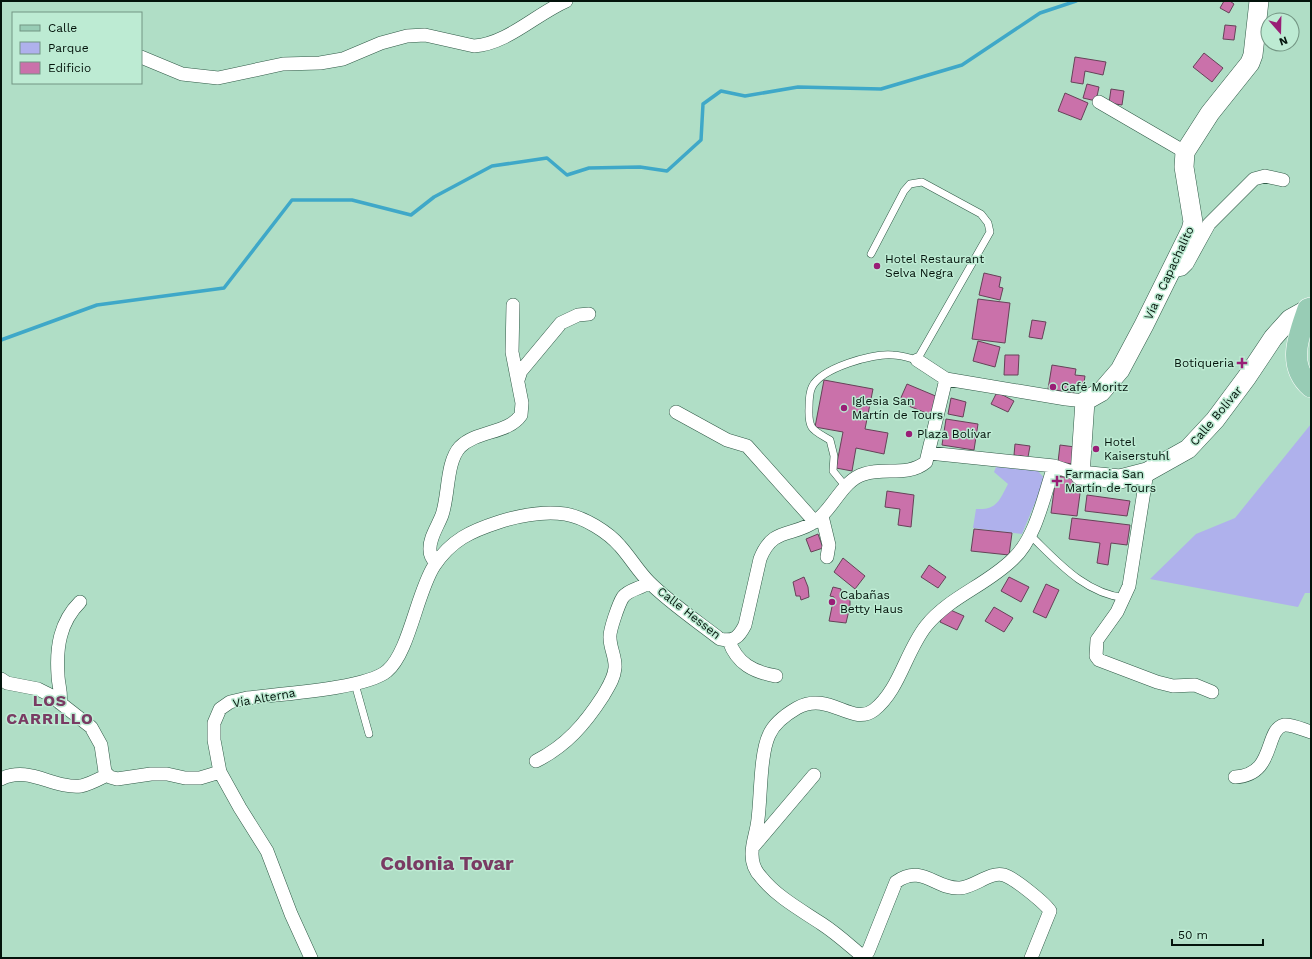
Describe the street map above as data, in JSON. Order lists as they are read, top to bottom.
{
  "streets": {
    "street": [
      "Vía a Capachalito",
      "Calle Bolívar",
      "Calle Hessen",
      "Vía Alterna"
    ]
  },
  "crossings": [
    ["Calle Bolívar", "Calle Hessen"],
    ["Calle Hessen", "Vía Alterna"]
  ],
  "districts": ["LOS CARRILLO", "Colonia Tovar"],
  "places": {
    "other": [
      "Hotel Restaurant Selva Negra",
      "Café Moritz",
      "Iglesia San Martín de Tours",
      "Plaza Bolívar",
      "Hotel Kaiserstuhl",
      "Cabañas Betty Haus"
    ],
    "health": ["Botiqueria", "Farmacia San Martín de Tours"]
  },
  "legend": ["Calle", "Parque", "Edificio"],
  "scale_bar": "50 m",
  "north": "bottom"
}
